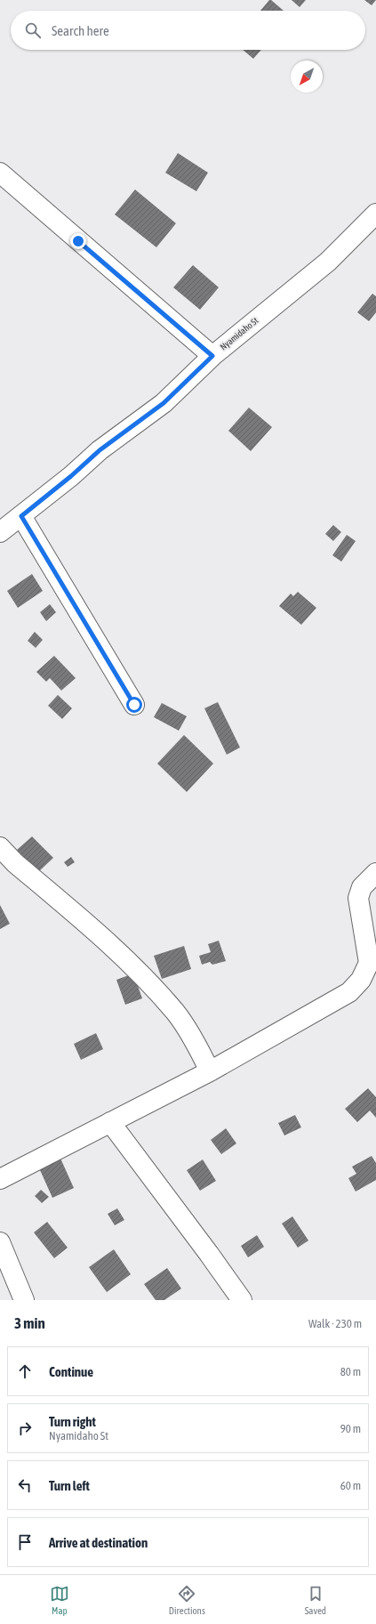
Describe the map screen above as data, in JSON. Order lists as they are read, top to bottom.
{
  "streets": {
    "street": ["Nyamidaho St"]
  },
  "north": "bottom left",
  "page": {
    "search": "Search here",
    "heading": ["3 min", "Walk · 230 m"],
    "list": [
      ["Continue", "80 m"],
      ["Turn right", "Nyamidaho St", "90 m"],
      ["Turn left", "60 m"],
      "Arrive at destination"
    ],
    "nav": ["Map", "Directions", "Saved"]
  }
}
